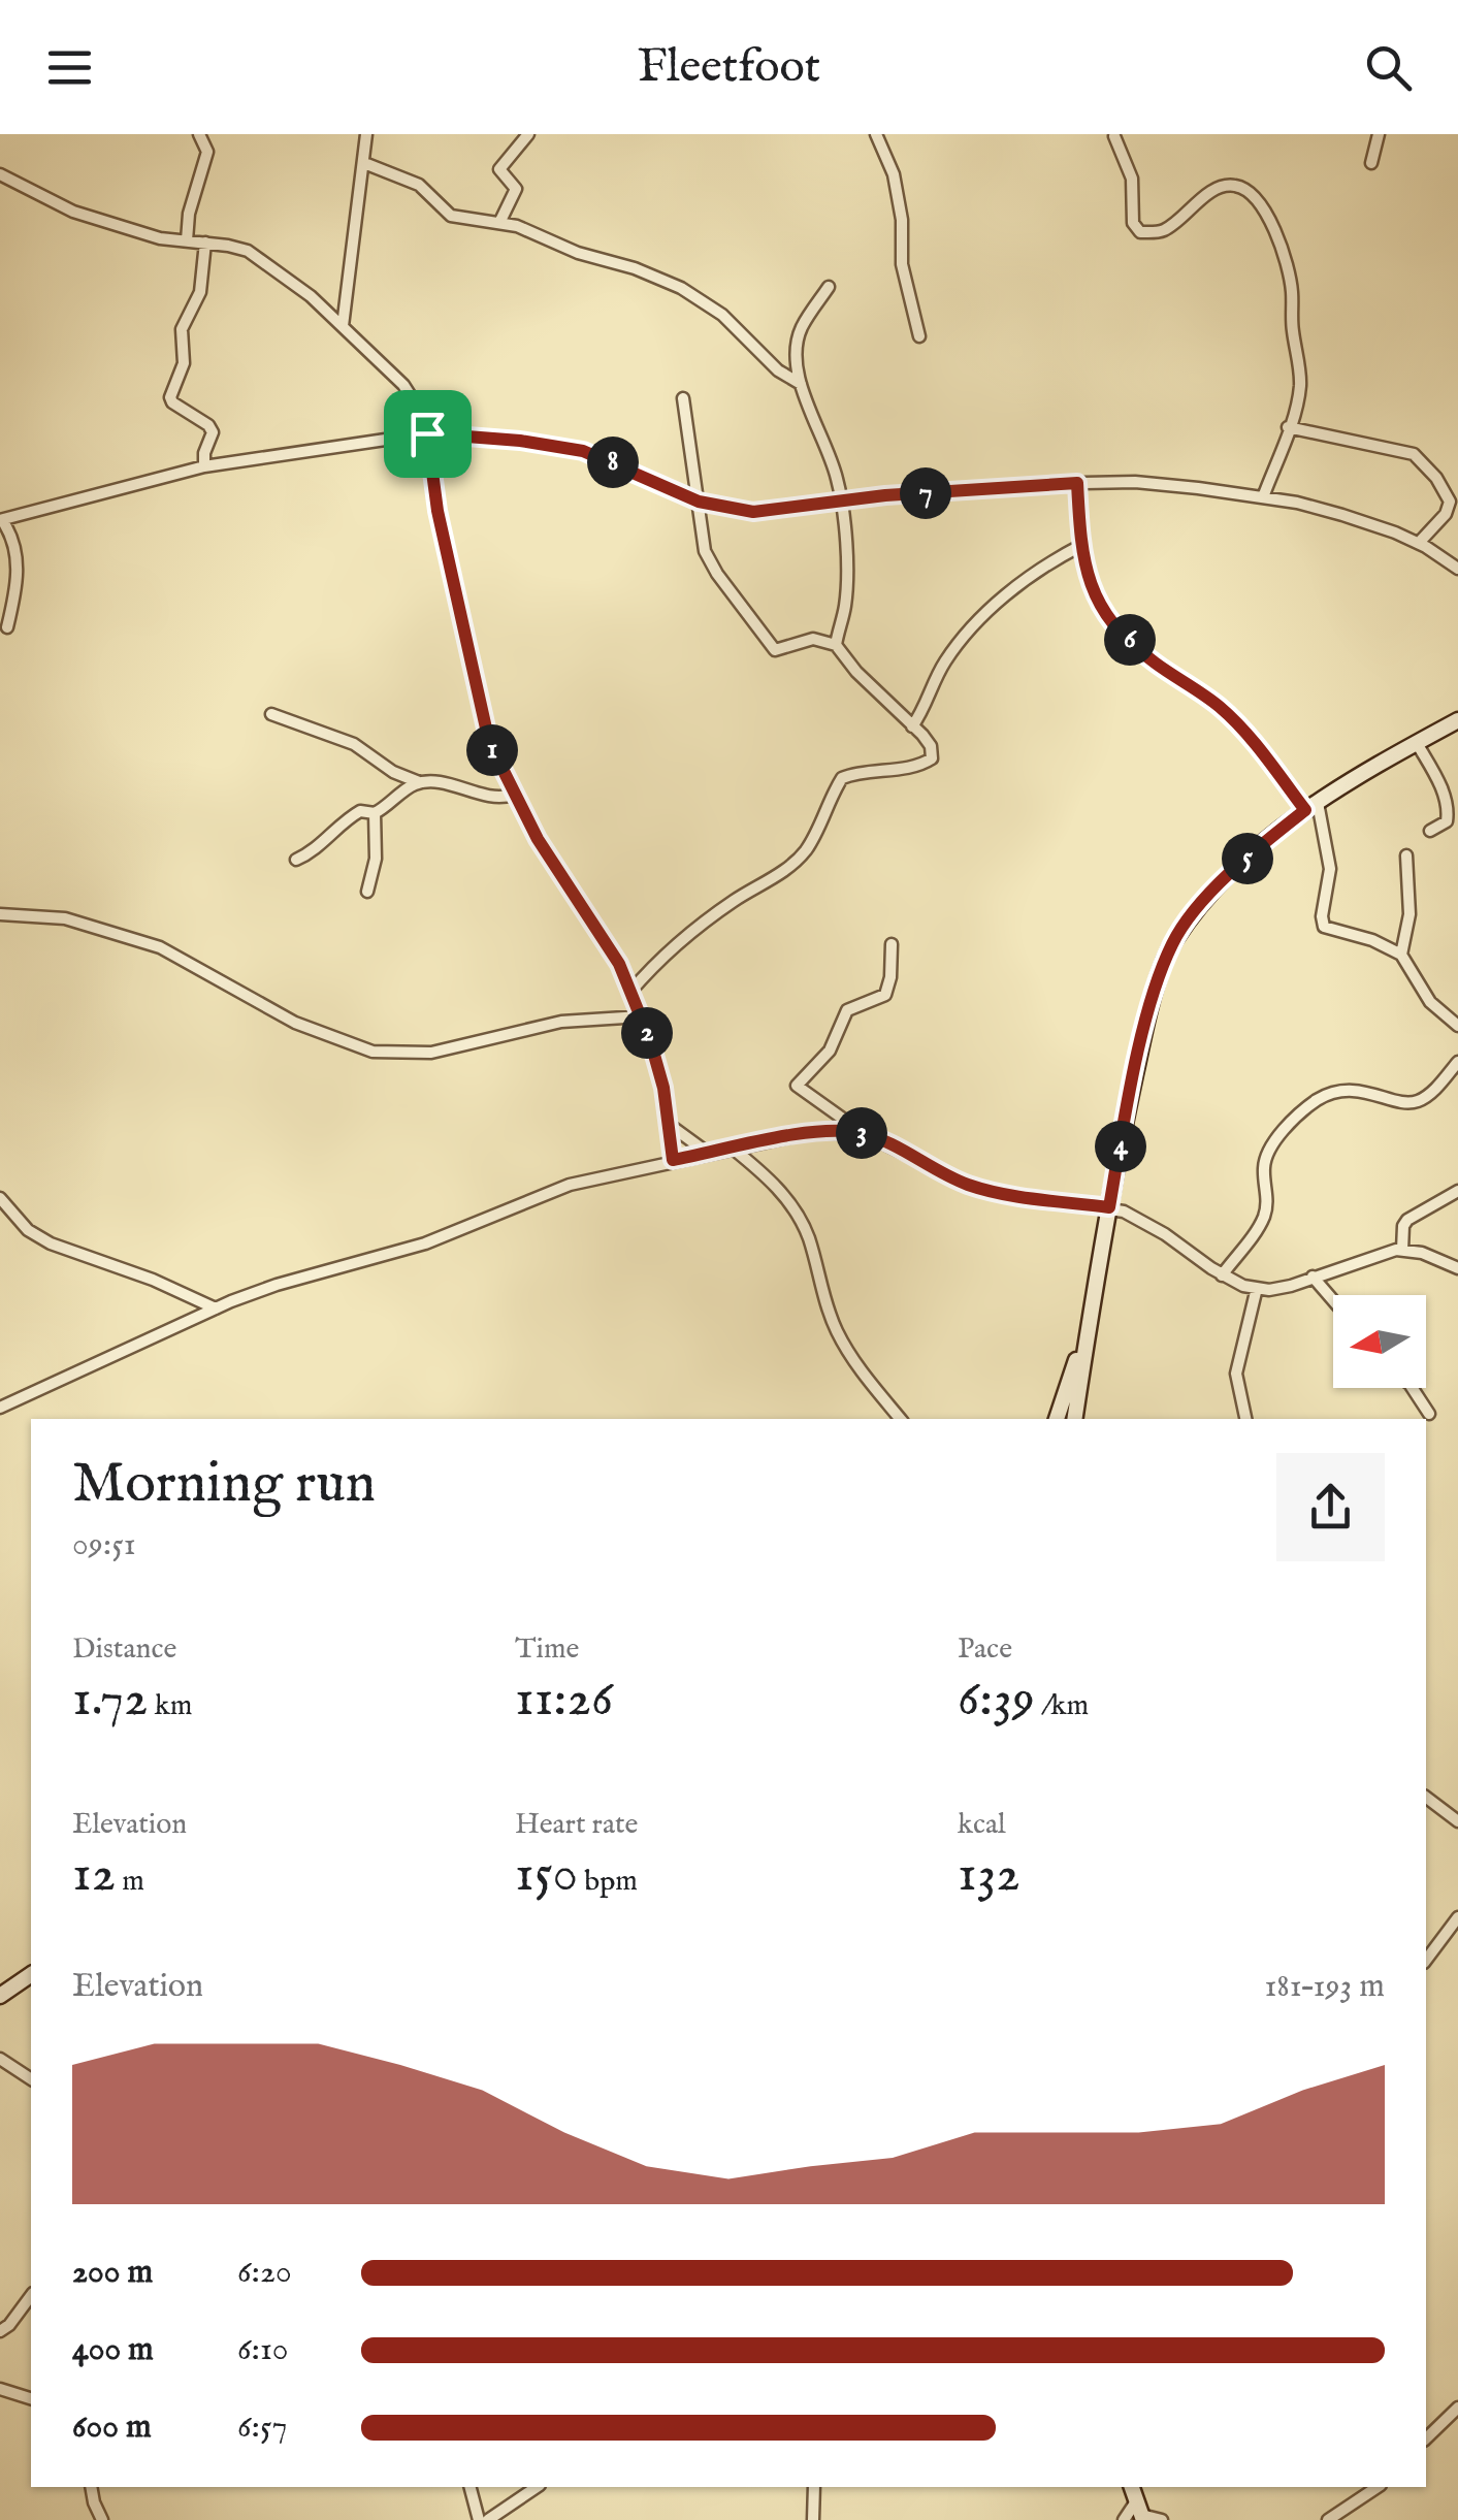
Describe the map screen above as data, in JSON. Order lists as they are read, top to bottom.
{
  "north": "left",
  "page": {
    "header": "Fleetfoot",
    "pins": [
      "8",
      "7",
      "6",
      "1",
      "5",
      "2",
      "3",
      "4"
    ],
    "heading": ["Morning run", "09:51"],
    "stats": [
      ["Distance", "1.72 km"],
      ["Time", "11:26"],
      ["Pace", "6:39 /km"],
      ["Elevation", "12 m"],
      ["Heart rate", "150 bpm"],
      ["kcal", "132"]
    ],
    "chart": ["Elevation", "181–193 m"],
    "list": [
      {
        "name": "200 m",
        "note": "6:20"
      },
      {
        "name": "400 m",
        "note": "6:10"
      },
      {
        "name": "600 m",
        "note": "6:57"
      }
    ]
  }
}
